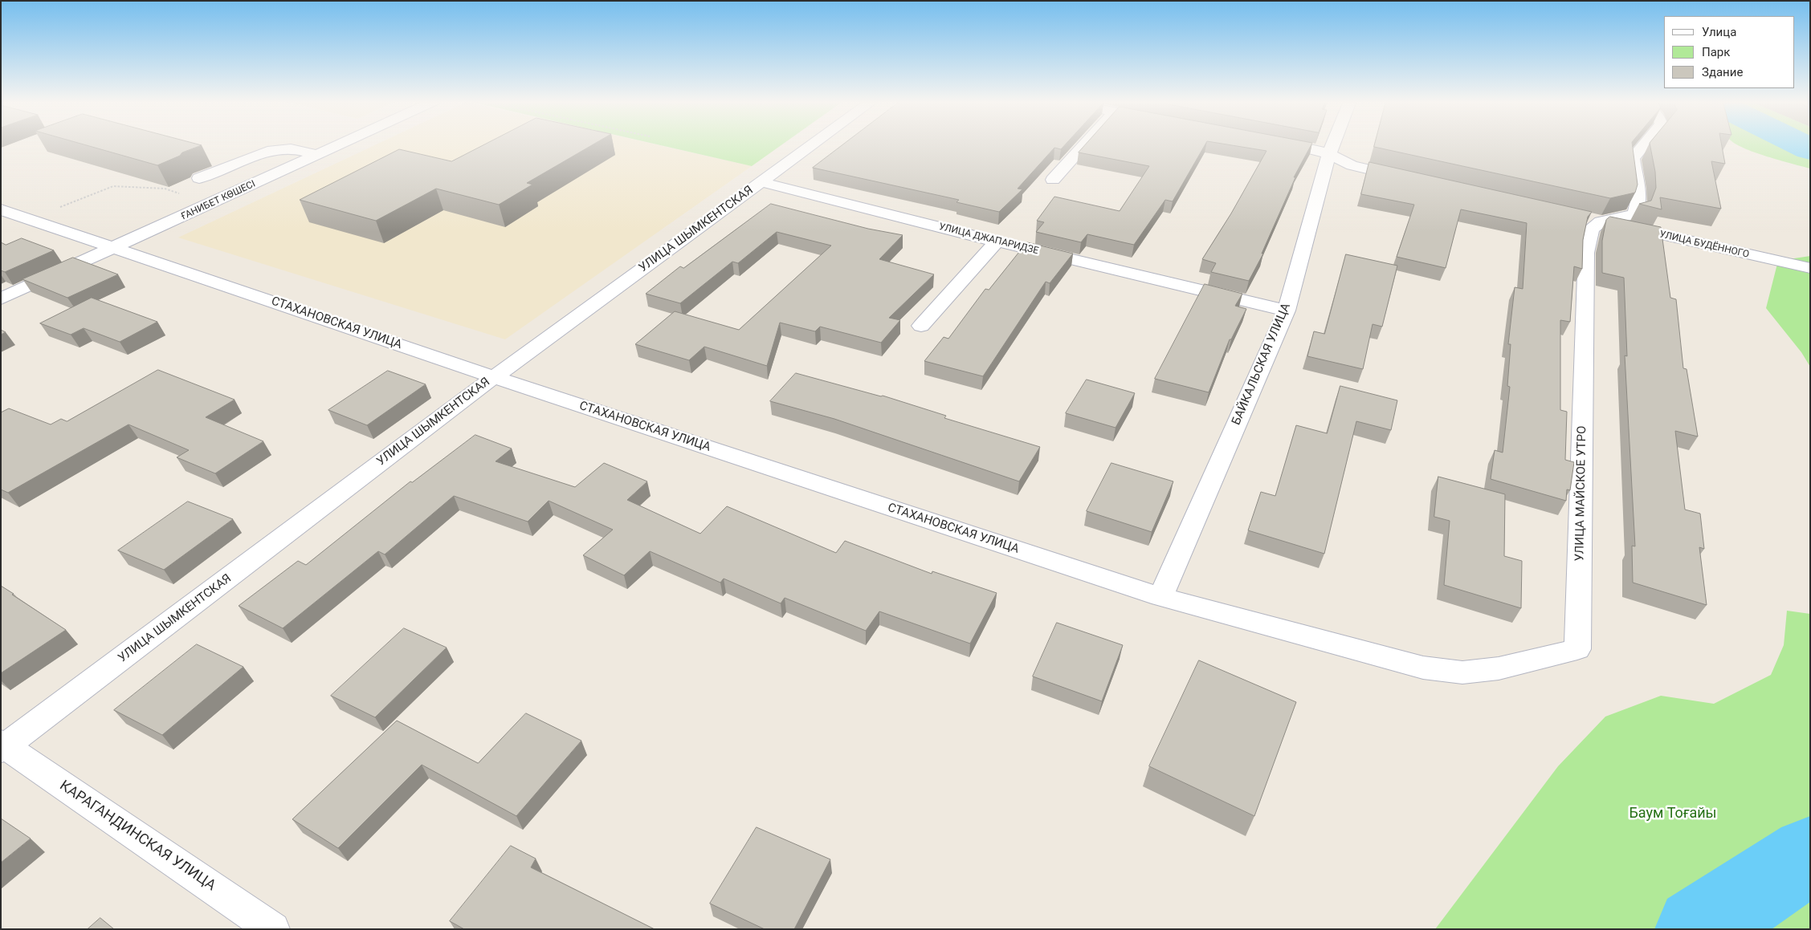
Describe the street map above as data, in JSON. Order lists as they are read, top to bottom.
{
  "streets": {
    "street": [
      "ҒАНИБЕТ КӨШЕСІ",
      "УЛИЦА ШЫМКЕНТСКАЯ",
      "УЛИЦА ДЖАПАРИДЗЕ",
      "УЛИЦА БУДЁННОГО",
      "СТАХАНОВСКАЯ УЛИЦА",
      "БАЙКАЛЬСКАЯ УЛИЦА",
      "УЛИЦА МАЙСКОЕ УТРО",
      "КАРАГАНДИНСКАЯ УЛИЦА"
    ]
  },
  "crossings": [
    ["ҒАНИБЕТ КӨШЕСІ", "СТАХАНОВСКАЯ УЛИЦА"],
    ["УЛИЦА ШЫМКЕНТСКАЯ", "УЛИЦА ДЖАПАРИДЗЕ"],
    ["УЛИЦА ШЫМКЕНТСКАЯ", "СТАХАНОВСКАЯ УЛИЦА"],
    ["УЛИЦА ШЫМКЕНТСКАЯ", "КАРАГАНДИНСКАЯ УЛИЦА"],
    ["УЛИЦА ДЖАПАРИДЗЕ", "БАЙКАЛЬСКАЯ УЛИЦА"],
    ["УЛИЦА БУДЁННОГО", "УЛИЦА МАЙСКОЕ УТРО"],
    ["СТАХАНОВСКАЯ УЛИЦА", "БАЙКАЛЬСКАЯ УЛИЦА"],
    ["СТАХАНОВСКАЯ УЛИЦА", "УЛИЦА МАЙСКОЕ УТРО"]
  ],
  "parks": ["Баум Тоғайы"],
  "legend": ["Улица", "Парк", "Здание"]
}
